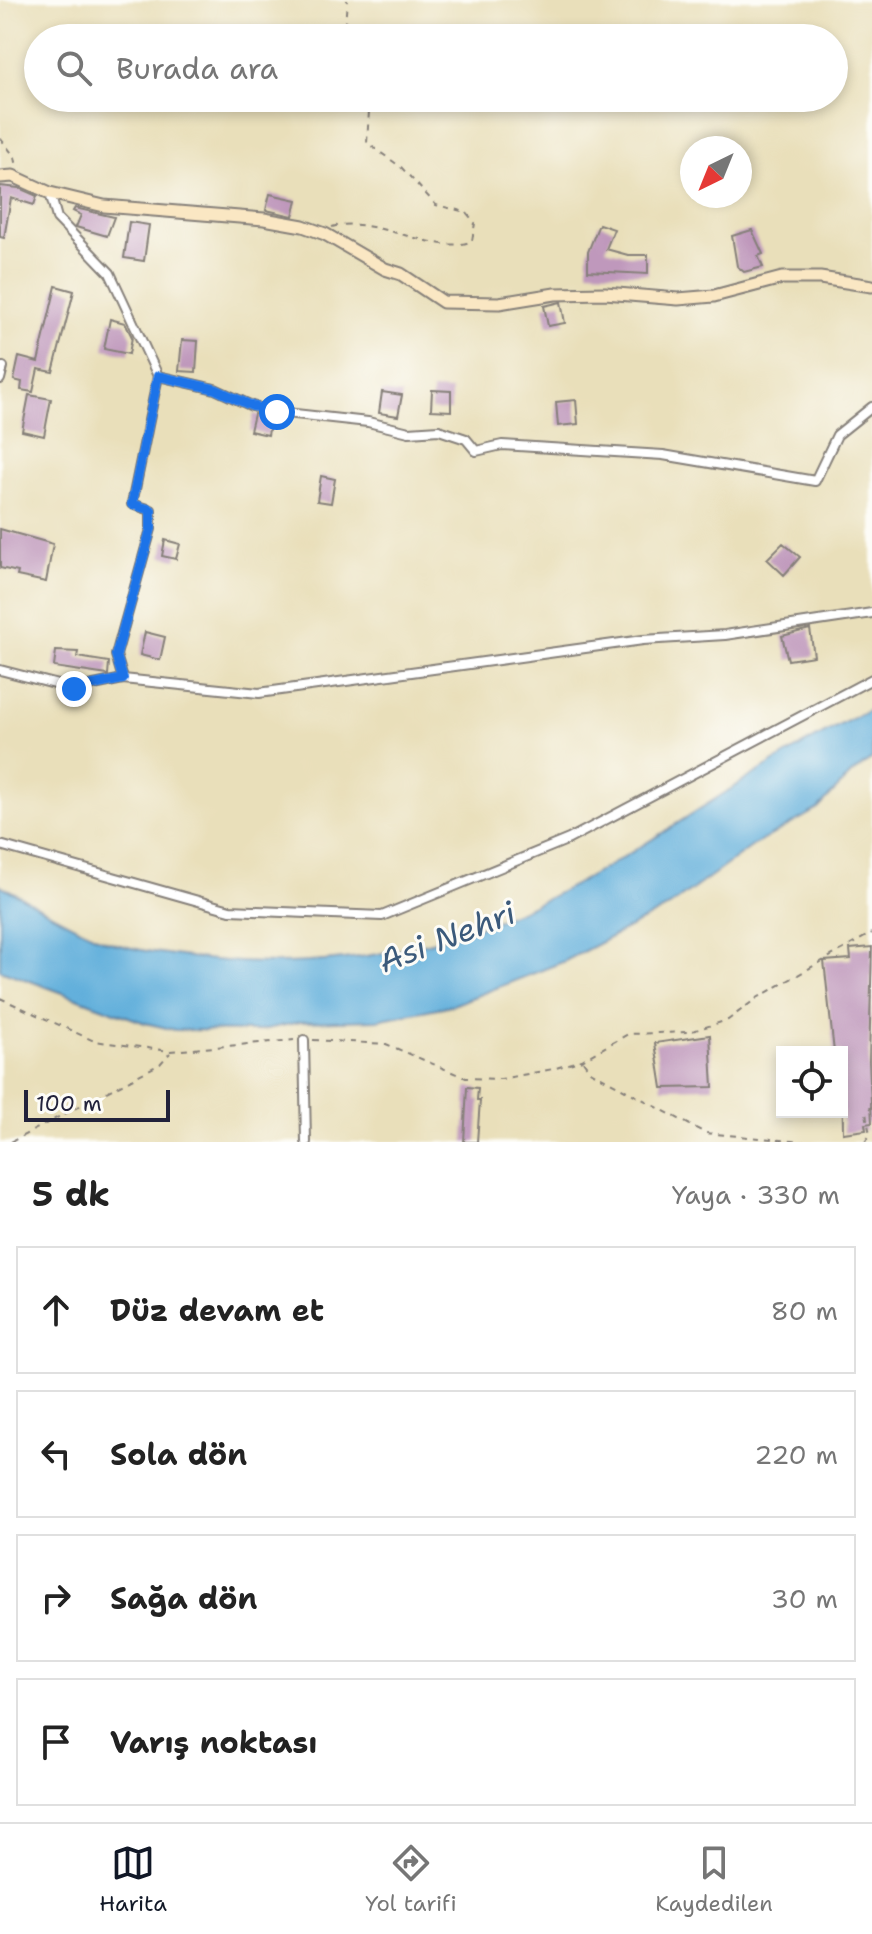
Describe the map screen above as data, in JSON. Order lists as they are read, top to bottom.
{
  "water": ["Asi Nehri"],
  "scale_bar": "100 m",
  "north": "bottom left",
  "page": {
    "search": "Burada ara",
    "scale": "100 m",
    "heading": ["5 dk", "Yaya · 330 m"],
    "list": [
      ["Düz devam et", "80 m"],
      ["Sola dön", "220 m"],
      ["Sağa dön", "30 m"],
      "Varış noktası"
    ],
    "nav": ["Harita", "Yol tarifi", "Kaydedilen"]
  }
}
